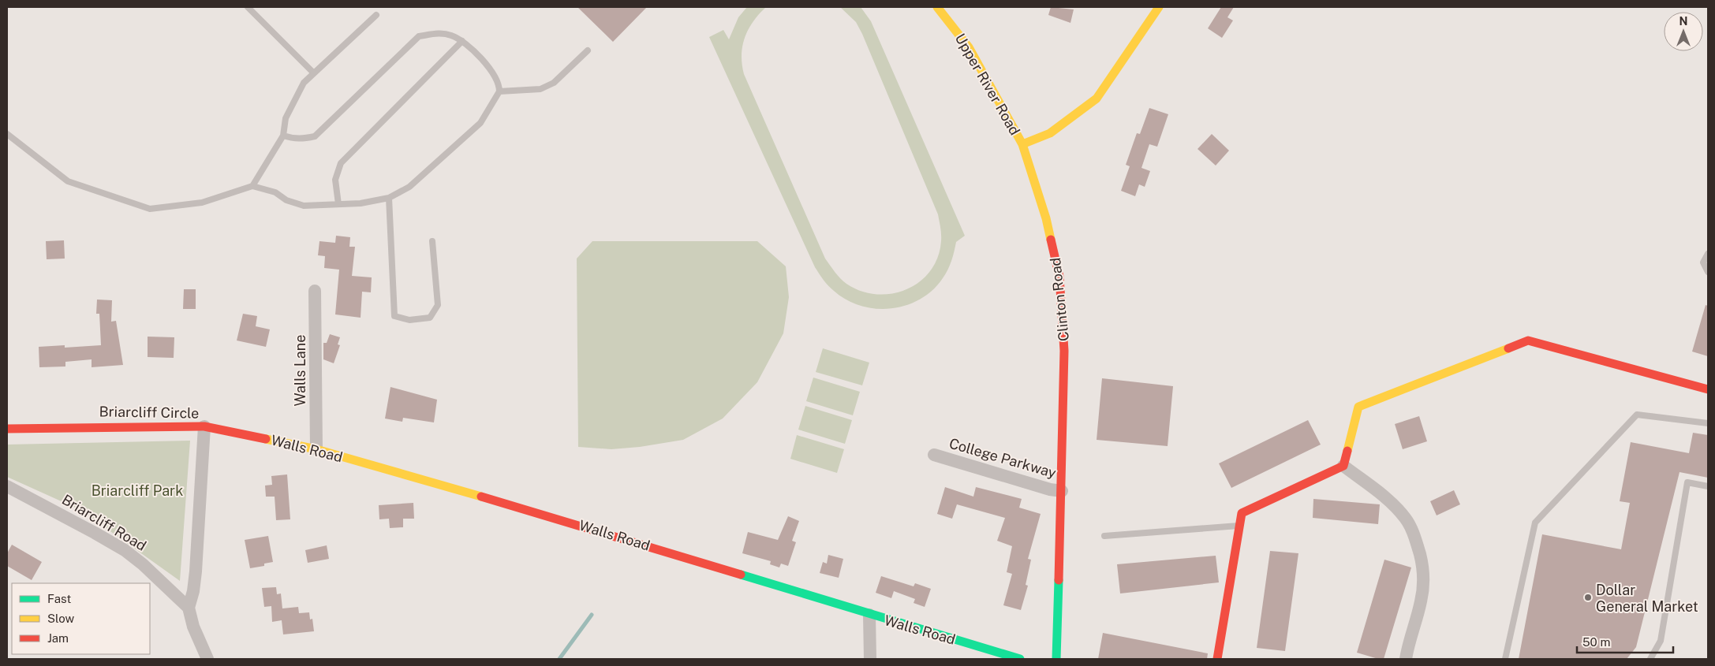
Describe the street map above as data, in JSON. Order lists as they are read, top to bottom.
{
  "streets": {
    "street": [
      "Upper River Road",
      "Clinton Road",
      "Walls Lane",
      "Briarcliff Circle",
      "Walls Road",
      "College Parkway",
      "Briarcliff Road"
    ]
  },
  "crossings": [
    ["Upper River Road", "Clinton Road"],
    ["Clinton Road", "College Parkway"],
    ["Walls Lane", "Walls Road"],
    ["Briarcliff Circle", "Walls Road"],
    ["Briarcliff Circle", "Briarcliff Road"]
  ],
  "parks": ["Briarcliff Park"],
  "places": ["Dollar General Market"],
  "legend": ["Fast", "Slow", "Jam"],
  "scale_bar": "50 m",
  "north": "top"
}
